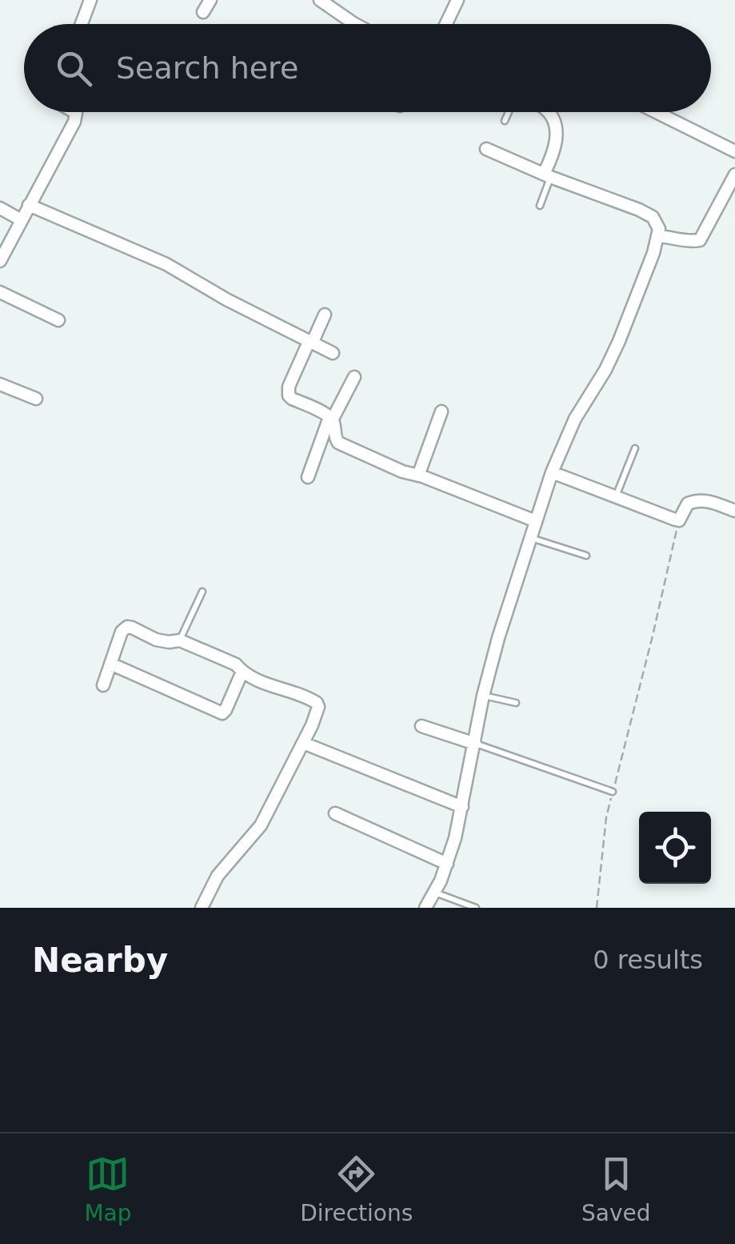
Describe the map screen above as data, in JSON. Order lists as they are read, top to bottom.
{
  "page": {
    "search": "Search here",
    "heading": ["Nearby", "0 results"],
    "nav": ["Map", "Directions", "Saved"]
  }
}
